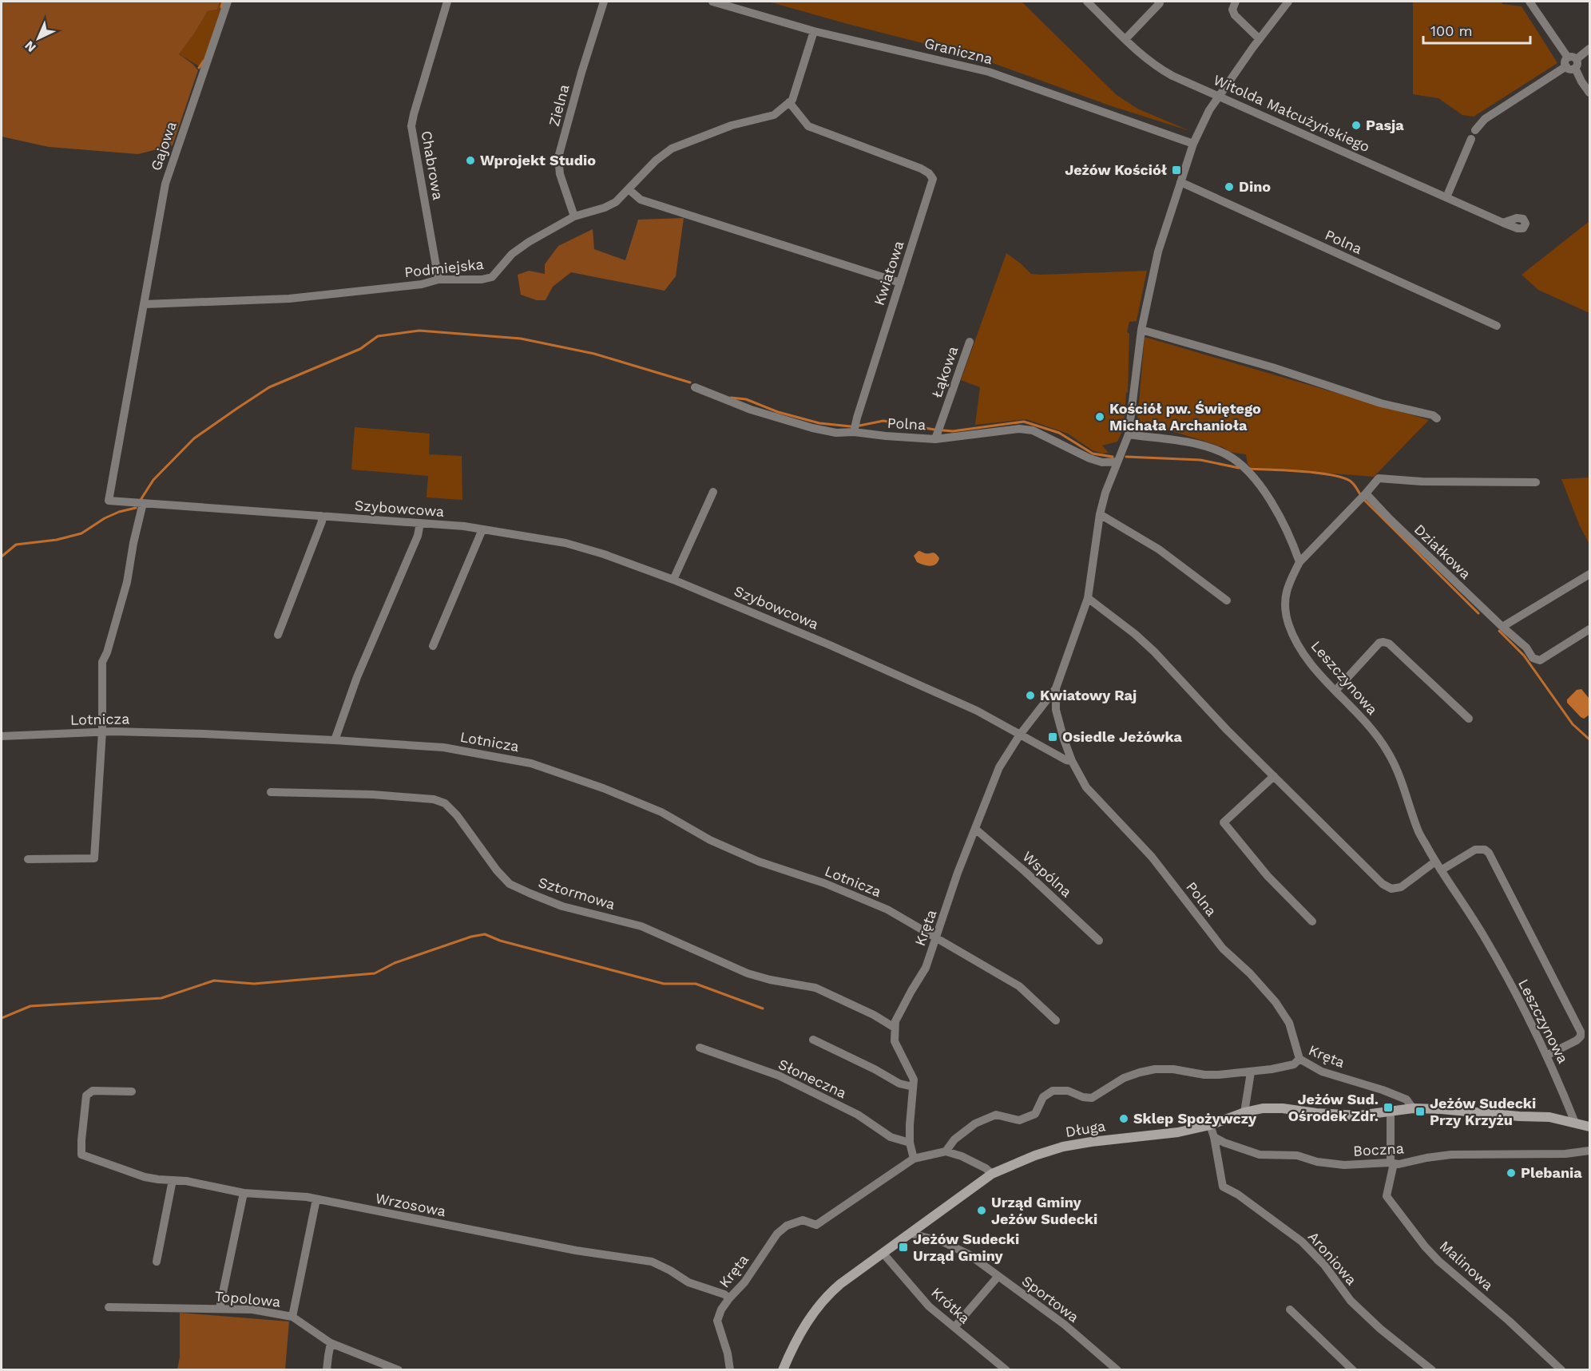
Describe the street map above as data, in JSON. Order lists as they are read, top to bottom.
{
  "streets": {
    "street": [
      "Graniczna",
      "Zielna",
      "Witolda Małcużyńskiego",
      "Gajowa",
      "Chabrowa",
      "Polna",
      "Podmiejska",
      "Kwiatowa",
      "Łąkowa",
      "Szybowcowa",
      "Działkowa",
      "Leszczynowa",
      "Lotnicza",
      "Wspólna",
      "Sztormowa",
      "Kręta",
      "Słoneczna",
      "Długa",
      "Boczna",
      "Wrzosowa",
      "Aroniowa",
      "Malinowa",
      "Topolowa",
      "Sportowa",
      "Krótka"
    ]
  },
  "crossings": [
    ["Graniczna", "Polna"],
    ["Zielna", "Podmiejska"],
    ["Witolda Małcużyńskiego", "Polna"],
    ["Gajowa", "Podmiejska"],
    ["Gajowa", "Szybowcowa"],
    ["Chabrowa", "Podmiejska"],
    ["Polna", "Kwiatowa"],
    ["Polna", "Łąkowa"],
    ["Polna", "Kręta"],
    ["Podmiejska", "Kwiatowa"],
    ["Podmiejska", "Szybowcowa"],
    ["Szybowcowa", "Kręta"],
    ["Leszczynowa", "Długa"],
    ["Lotnicza", "Kręta"],
    ["Wspólna", "Kręta"],
    ["Sztormowa", "Kręta"],
    ["Kręta", "Długa"],
    ["Kręta", "Wrzosowa"],
    ["Długa", "Malinowa"],
    ["Długa", "Sportowa"],
    ["Długa", "Krótka"],
    ["Boczna", "Aroniowa"],
    ["Boczna", "Malinowa"]
  ],
  "places": {
    "other": [
      "Pasja",
      "Wprojekt Studio",
      "Dino",
      "Kościół pw. Świętego Michała Archanioła",
      "Kwiatowy Raj",
      "Sklep Spożywczy",
      "Plebania",
      "Urząd Gminy Jeżów Sudecki"
    ],
    "transit": [
      "Jeżów Kościół",
      "Osiedle Jeżówka",
      "Jeżów Sud. Ośrodek Zdr.",
      "Jeżów Sudecki Przy Krzyżu",
      "Jeżów Sudecki Urząd Gminy"
    ]
  },
  "scale_bar": "100 m",
  "north": "bottom left"
}
